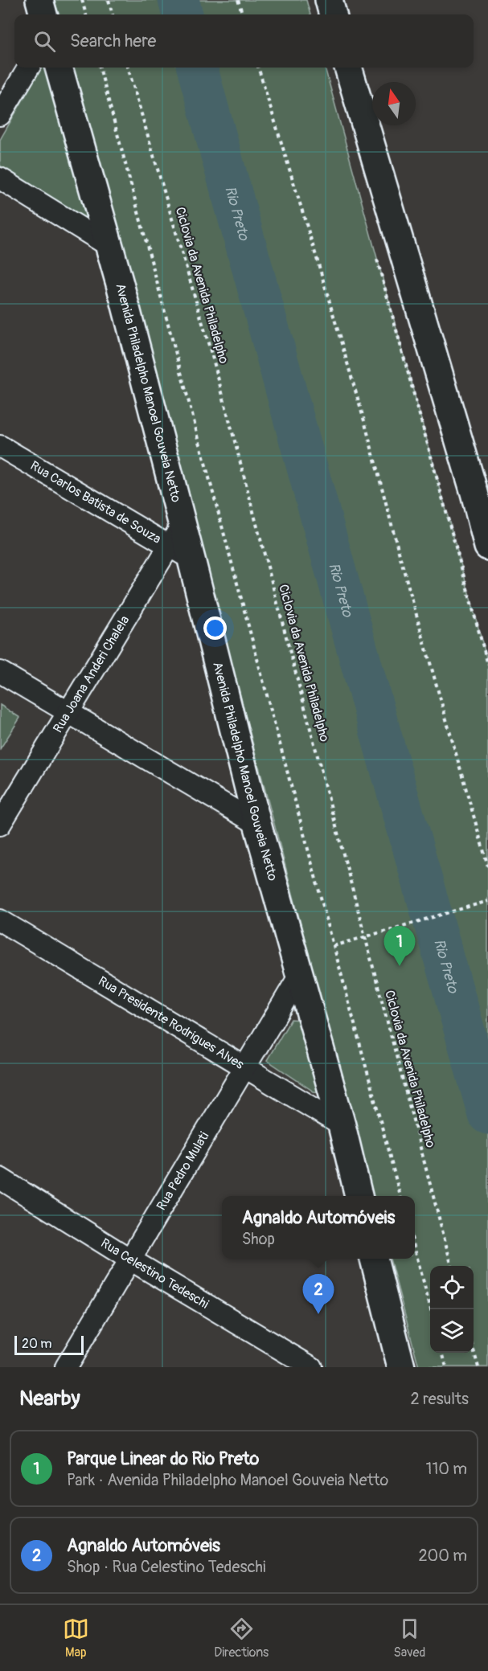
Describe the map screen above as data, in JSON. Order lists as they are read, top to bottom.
{
  "streets": {
    "main road": ["Avenida Philadelpho Manoel Gouveia Netto"],
    "street": [
      "Rua Carlos Batista de Souza",
      "Rua Joana Anderi Chalela",
      "Rua Presidente Rodrigues Alves",
      "Rua Pedro Mulati",
      "Rua Celestino Tedeschi"
    ],
    "path": ["Ciclovia da Avenida Philadelpho"]
  },
  "crossings": [
    ["Avenida Philadelpho Manoel Gouveia Netto", "Rua Carlos Batista de Souza"],
    ["Avenida Philadelpho Manoel Gouveia Netto", "Rua Joana Anderi Chalela"],
    ["Avenida Philadelpho Manoel Gouveia Netto", "Rua Presidente Rodrigues Alves"],
    ["Avenida Philadelpho Manoel Gouveia Netto", "Rua Pedro Mulati"],
    ["Rua Carlos Batista de Souza", "Rua Joana Anderi Chalela"],
    ["Rua Presidente Rodrigues Alves", "Rua Pedro Mulati"],
    ["Rua Pedro Mulati", "Rua Celestino Tedeschi"]
  ],
  "water": ["Rio Preto"],
  "scale_bar": "20 m",
  "north": "top",
  "page": {
    "search": "Search here",
    "pins": ["1", "2"],
    "popup": ["Agnaldo Automóveis", "Shop"],
    "scale": "20 m",
    "heading": ["Nearby", "2 results"],
    "list": [
      {
        "mark": "1",
        "name": "Parque Linear do Rio Preto",
        "note": "Park · Avenida Philadelpho Manoel Gouveia Netto",
        "value": "110 m"
      },
      {
        "mark": "2",
        "name": "Agnaldo Automóveis",
        "note": "Shop · Rua Celestino Tedeschi",
        "value": "200 m"
      }
    ],
    "nav": ["Map", "Directions", "Saved"]
  }
}
